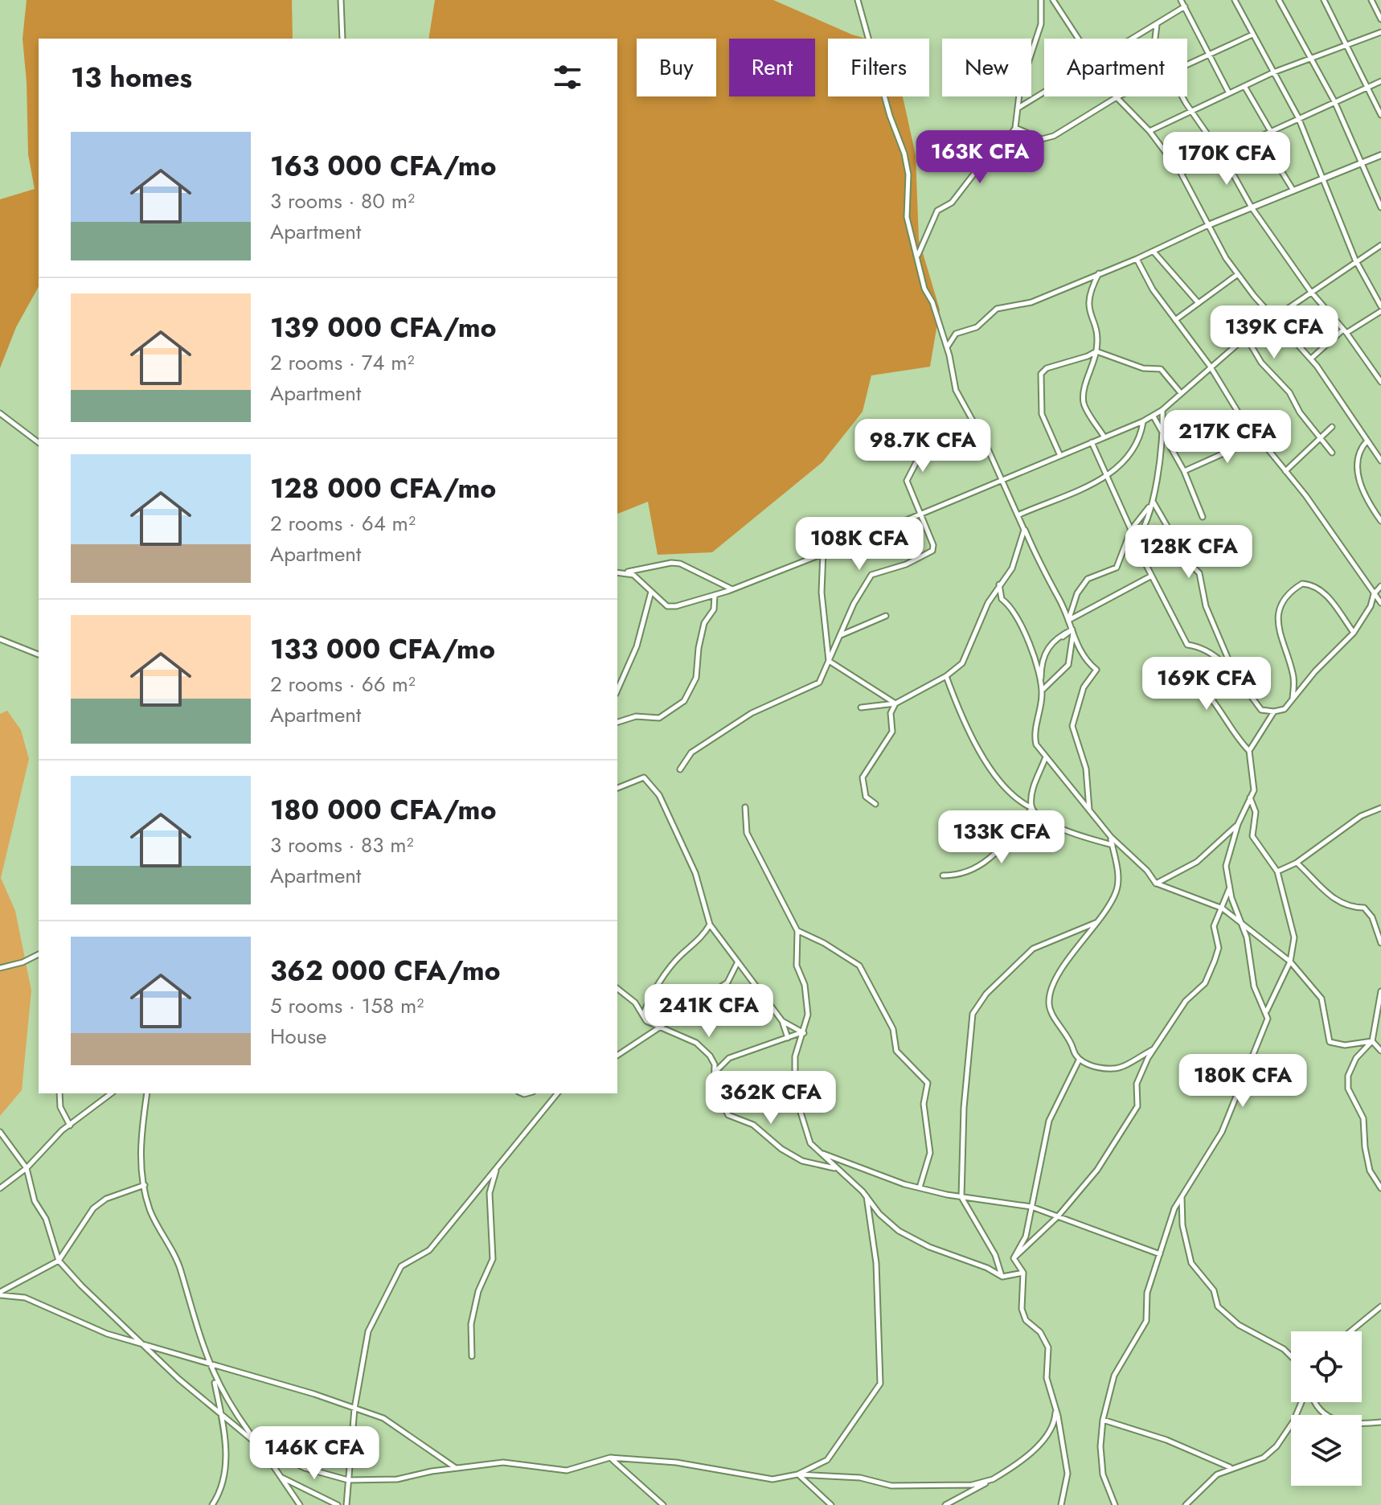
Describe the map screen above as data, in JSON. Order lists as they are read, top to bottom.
{
  "page": {
    "chip": [
      "Buy",
      "Rent",
      "Filters",
      "New",
      "Apartment"
    ],
    "heading": "13 homes",
    "list": [
      {
        "name": "163 000 CFA/mo",
        "note": "3 rooms · 80 m² · Apartment"
      },
      {
        "name": "139 000 CFA/mo",
        "note": "2 rooms · 74 m² · Apartment"
      },
      {
        "name": "128 000 CFA/mo",
        "note": "2 rooms · 64 m² · Apartment"
      },
      {
        "name": "133 000 CFA/mo",
        "note": "2 rooms · 66 m² · Apartment"
      },
      {
        "name": "180 000 CFA/mo",
        "note": "3 rooms · 83 m² · Apartment"
      },
      {
        "name": "362 000 CFA/mo",
        "note": "5 rooms · 158 m² · House"
      }
    ],
    "price": [
      "163K CFA",
      "170K CFA",
      "139K CFA",
      "217K CFA",
      "98.7K CFA",
      "108K CFA",
      "128K CFA",
      "169K CFA",
      "133K CFA",
      "241K CFA",
      "180K CFA",
      "362K CFA",
      "146K CFA"
    ]
  }
}
